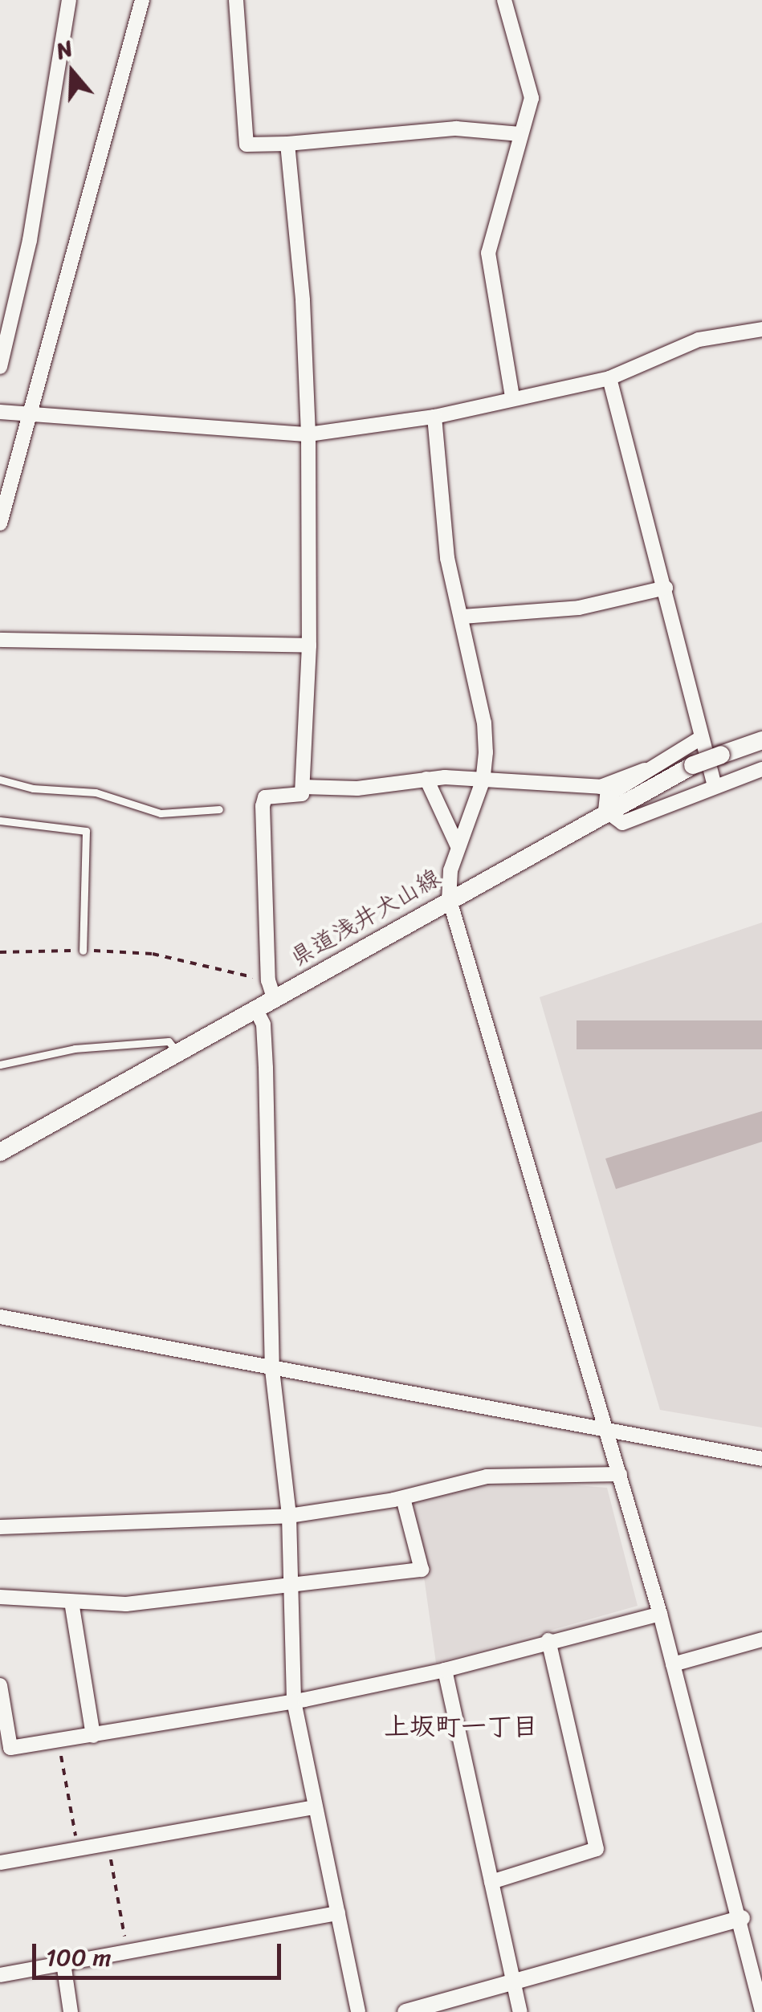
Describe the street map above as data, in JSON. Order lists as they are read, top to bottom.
{
  "streets": {
    "main road": ["県道浅井犬山線"]
  },
  "districts": ["上坂町一丁目"],
  "scale_bar": "100 m",
  "north": "top"
}
